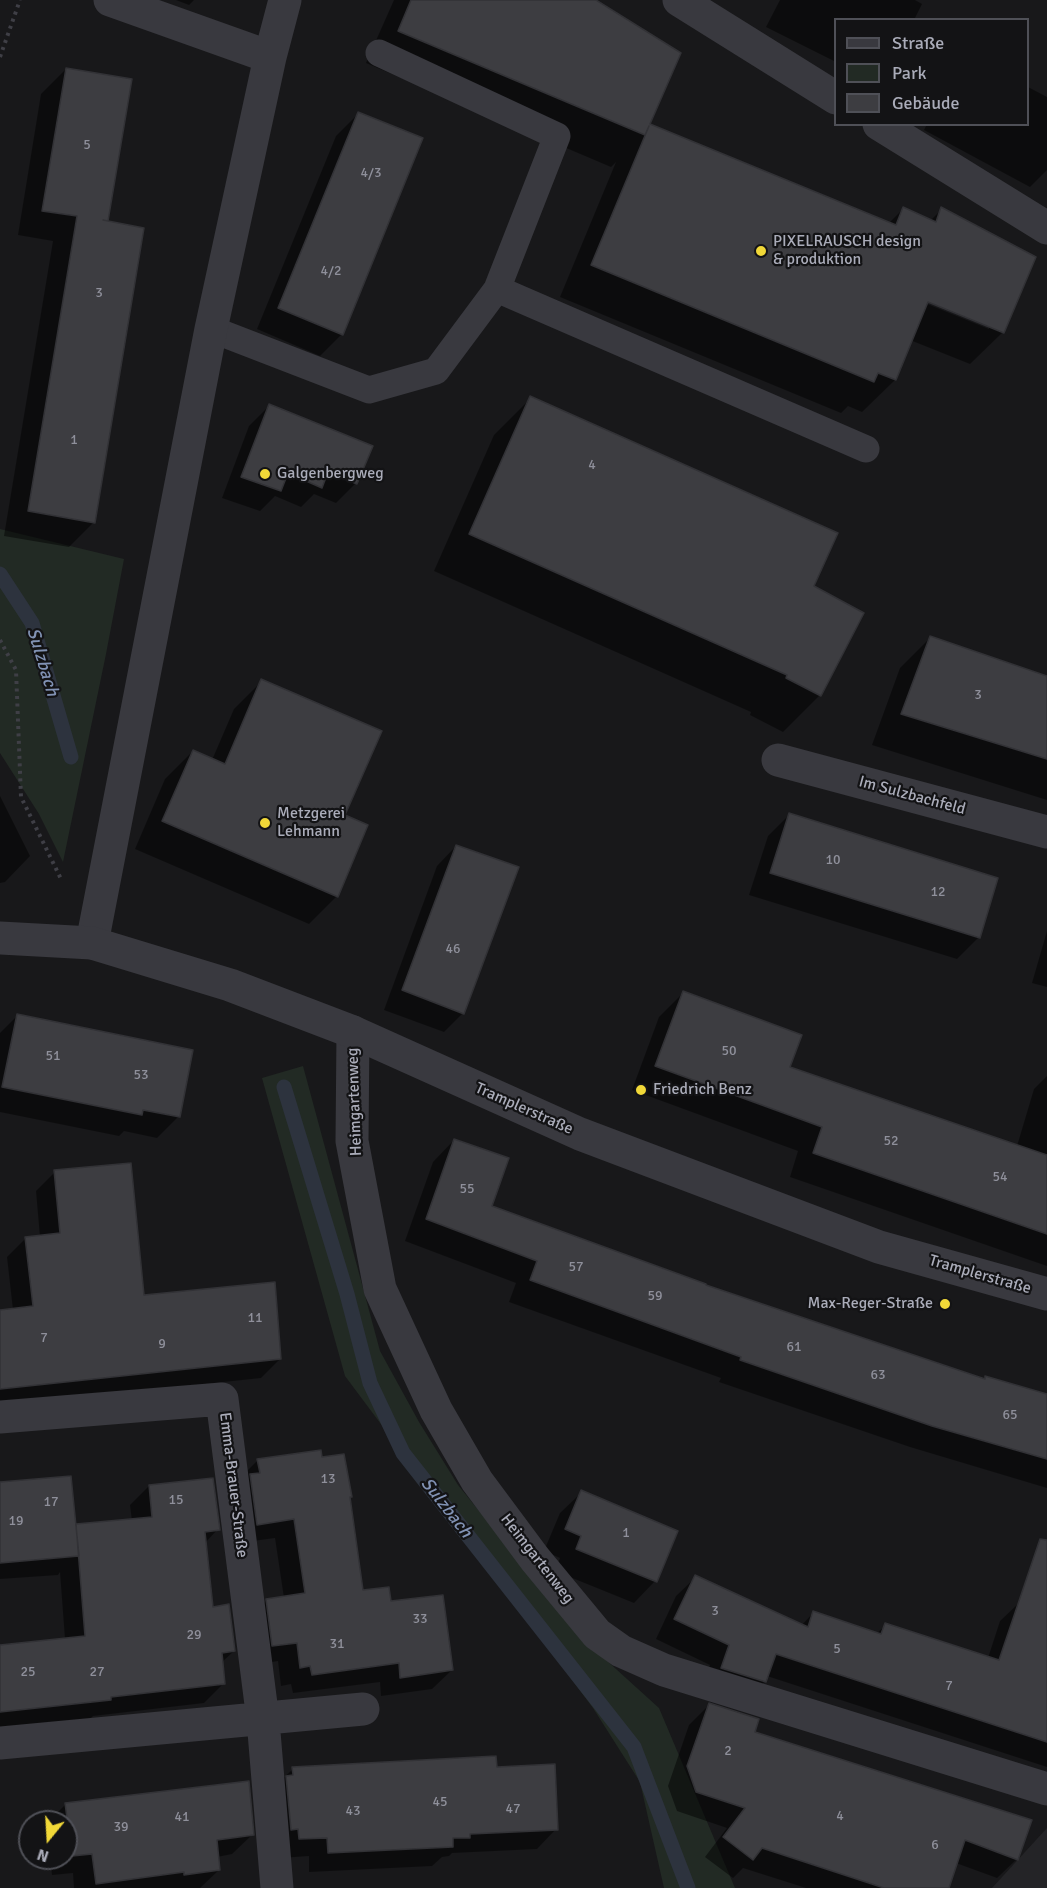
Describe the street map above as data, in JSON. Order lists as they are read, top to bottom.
{
  "streets": {
    "street": [
      "Im Sulzbachfeld",
      "Heimgartenweg",
      "Tramplerstraße",
      "Emma-Brauer-Straße"
    ]
  },
  "crossings": [
    ["Heimgartenweg", "Tramplerstraße"]
  ],
  "water": ["Sulzbach"],
  "places": [
    "PIXELRAUSCH design & produktion",
    "Galgenbergweg",
    "Metzgerei Lehmann",
    "Friedrich Benz",
    "Max-Reger-Straße"
  ],
  "house_numbers": [
    "5",
    "4/3",
    "4/2",
    "3",
    "1",
    "4",
    "3",
    "10",
    "12",
    "46",
    "50",
    "51",
    "53",
    "52",
    "54",
    "55",
    "57",
    "59",
    "11",
    "7",
    "9",
    "61",
    "63",
    "65",
    "13",
    "15",
    "17",
    "19",
    "1",
    "3",
    "33",
    "29",
    "31",
    "5",
    "25",
    "27",
    "7",
    "2",
    "45",
    "47",
    "43",
    "4",
    "41",
    "39",
    "6"
  ],
  "legend": ["Straße", "Park", "Gebäude"],
  "north": "bottom"
}
